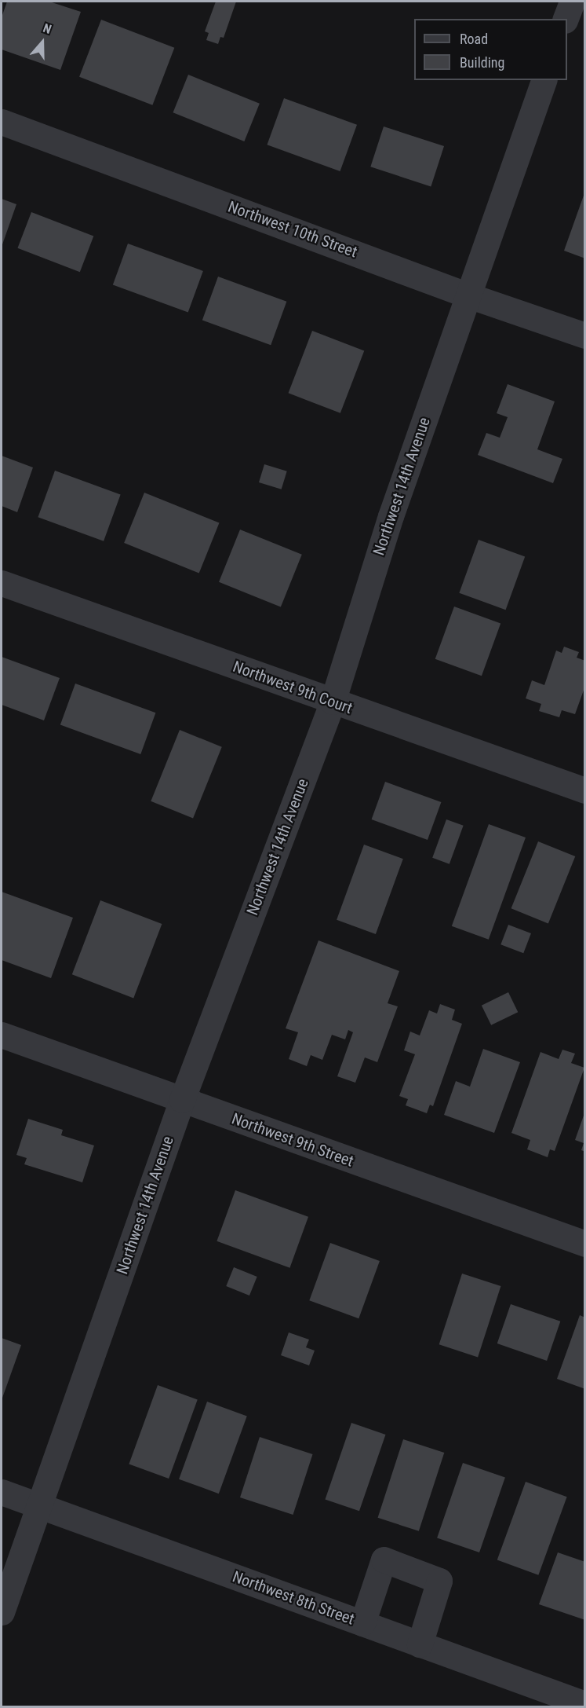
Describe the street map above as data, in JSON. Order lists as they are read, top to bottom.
{
  "streets": {
    "street": [
      "Northwest 10th Street",
      "Northwest 14th Avenue",
      "Northwest 9th Court",
      "Northwest 9th Street",
      "Northwest 8th Street"
    ]
  },
  "crossings": [
    ["Northwest 10th Street", "Northwest 14th Avenue"],
    ["Northwest 14th Avenue", "Northwest 9th Court"],
    ["Northwest 14th Avenue", "Northwest 9th Street"],
    ["Northwest 14th Avenue", "Northwest 8th Street"]
  ],
  "legend": ["Road", "Building"],
  "north": "top"
}
